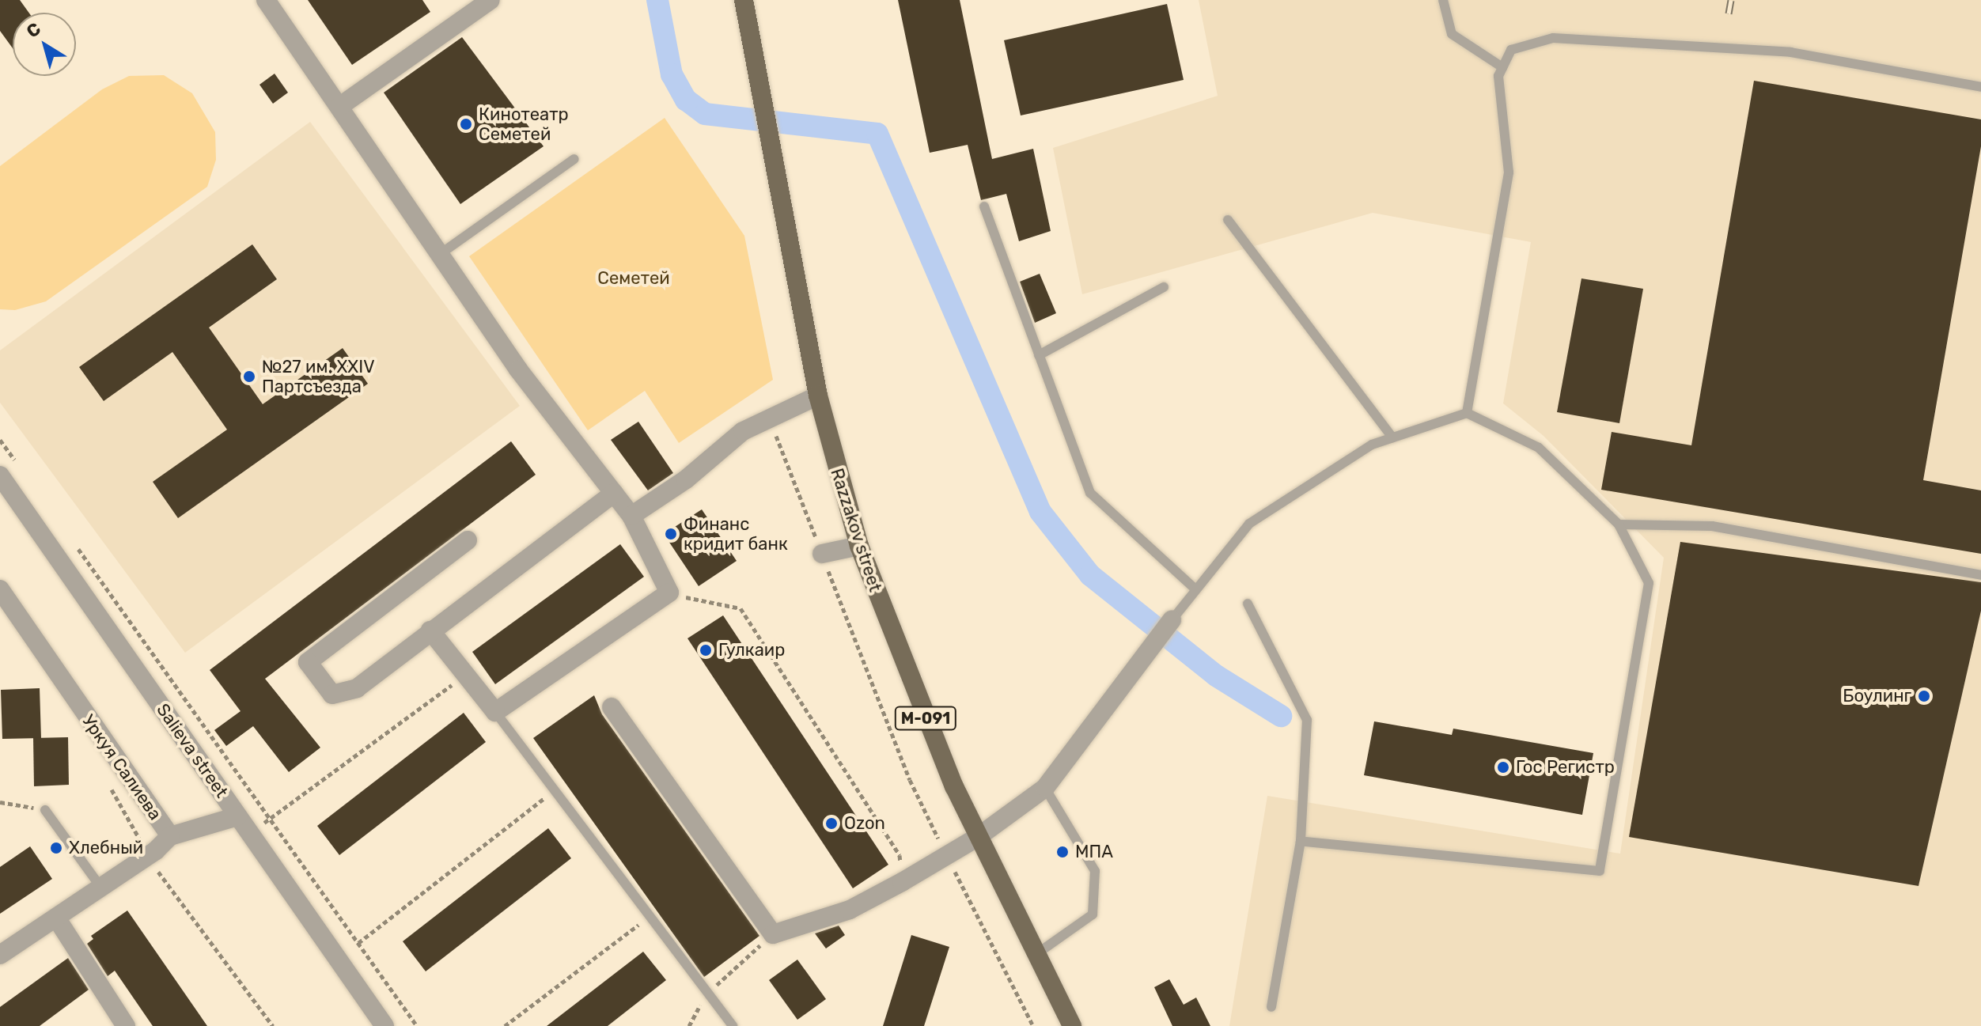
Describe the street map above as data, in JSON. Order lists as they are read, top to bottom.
{
  "streets": {
    "main road": ["Razzakov street", "М-091"],
    "street": ["Salieva street", "Уркуя Салиева"]
  },
  "parks": ["Семетей"],
  "places": [
    "Кинотеатр Семетей",
    "№27 им. XXIV Партсъезда",
    "Финанс кридит банк",
    "Гулкаир",
    "Боулинг",
    "Гос Регистр",
    "Ozon",
    "Хлебный",
    "МПА"
  ],
  "north": "top left"
}
